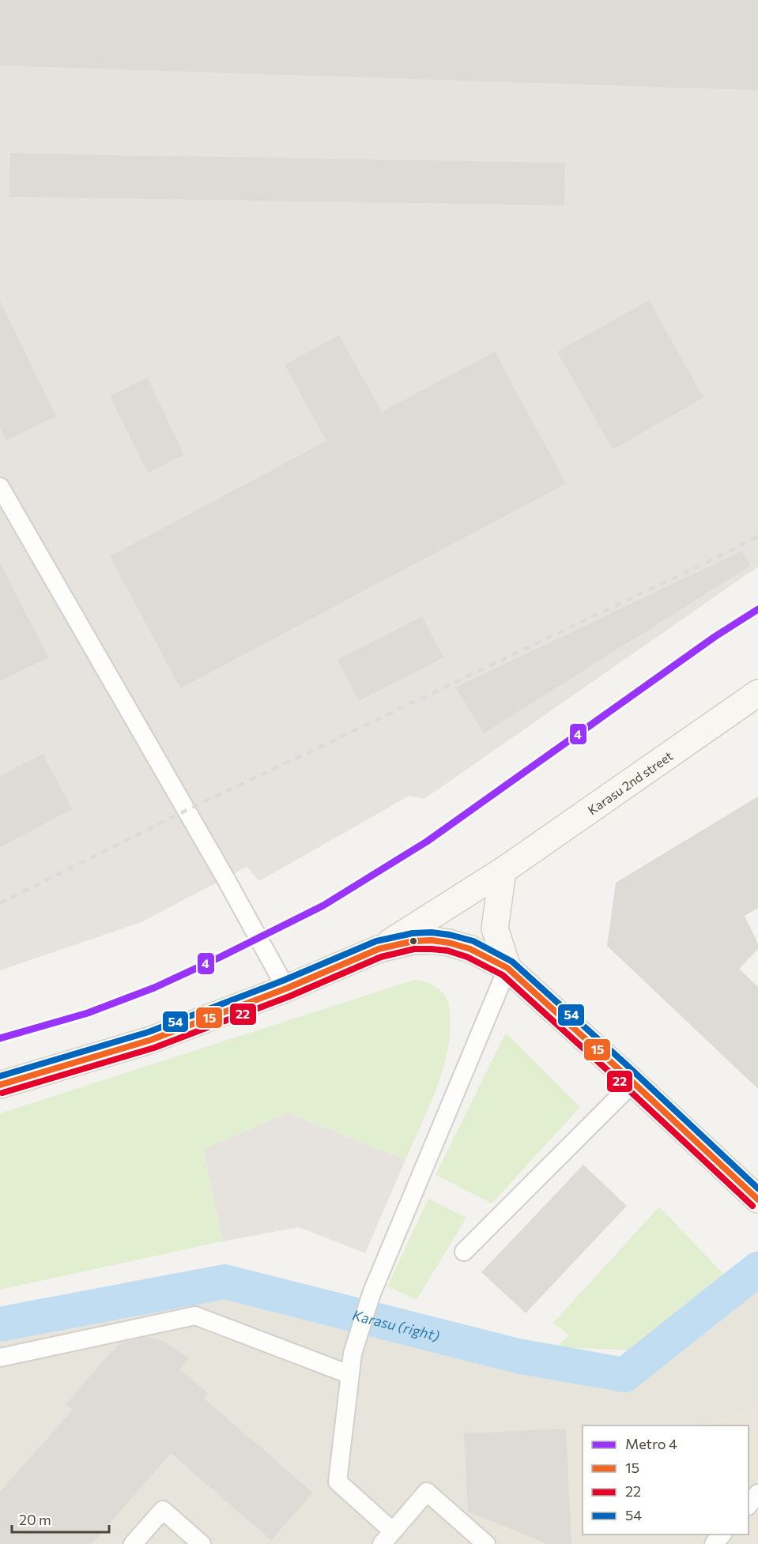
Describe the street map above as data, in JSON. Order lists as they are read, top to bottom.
{
  "streets": {
    "main road": ["Karasu 2nd street"]
  },
  "water": ["Karasu (right)"],
  "lines": [
    "metro line 4",
    "transit line 54",
    "transit line 15",
    "transit line 22"
  ],
  "legend": [
    "Metro 4",
    "15",
    "22",
    "54"
  ],
  "scale_bar": "20 m"
}
